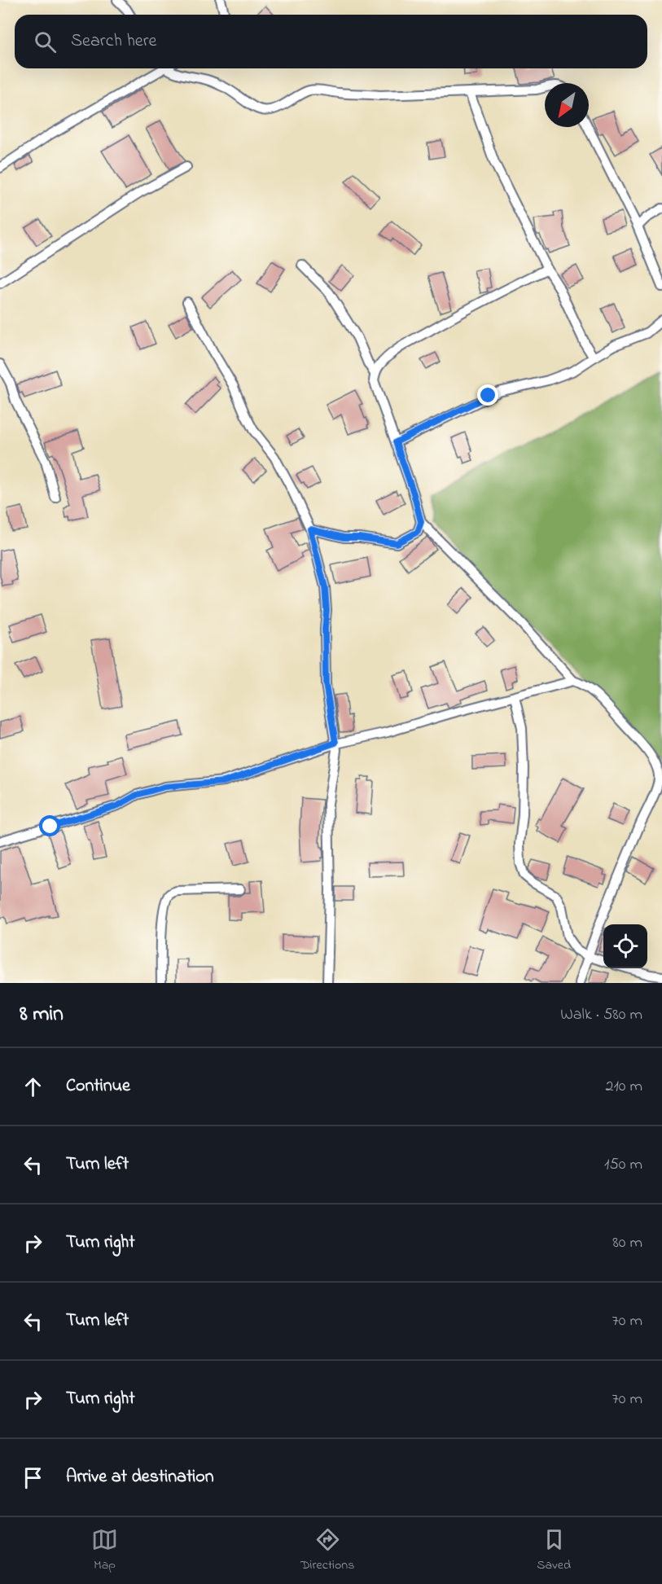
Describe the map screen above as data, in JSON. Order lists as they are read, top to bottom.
{
  "north": "bottom left",
  "page": {
    "search": "Search here",
    "heading": ["8 min", "Walk · 580 m"],
    "list": [
      ["Continue", "210 m"],
      ["Turn left", "150 m"],
      ["Turn right", "80 m"],
      ["Turn left", "70 m"],
      ["Turn right", "70 m"],
      "Arrive at destination"
    ],
    "nav": ["Map", "Directions", "Saved"]
  }
}
